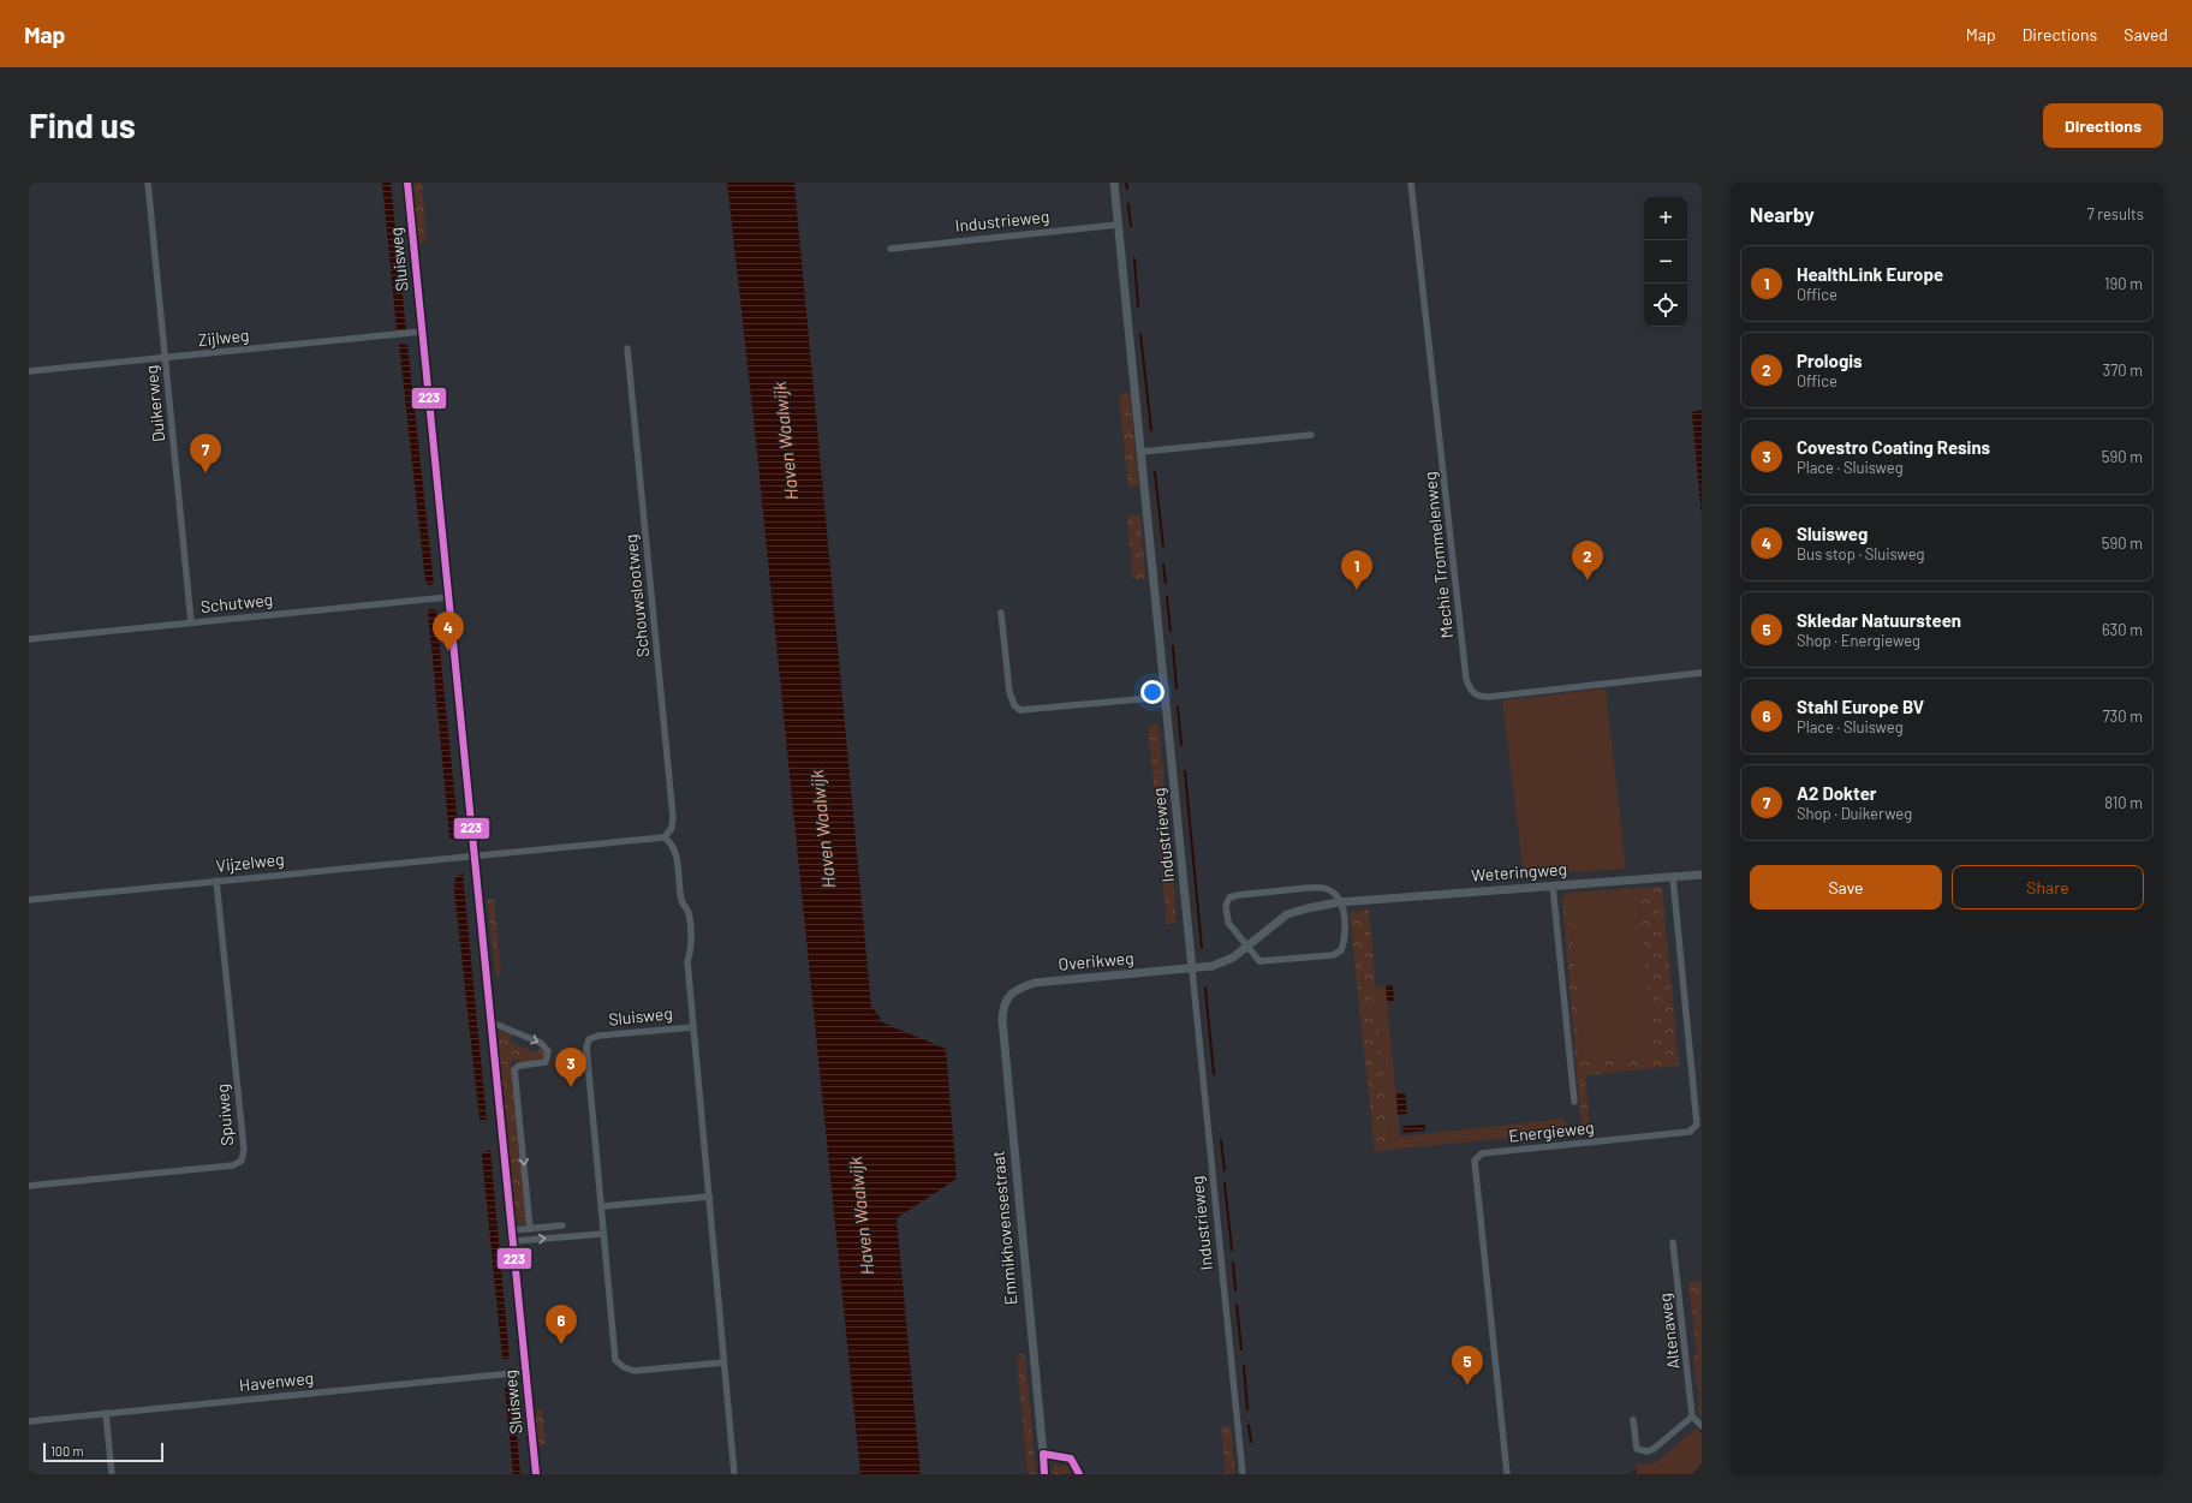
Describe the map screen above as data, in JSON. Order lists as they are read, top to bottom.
{
  "streets": {
    "street": [
      "Industrieweg",
      "Sluisweg",
      "Zijlweg",
      "Duikerweg",
      "Mechie Trommelenweg",
      "Schouwslootweg",
      "Schutweg",
      "Vijzelweg",
      "Weteringweg",
      "Overikweg",
      "Spuiweg",
      "Energieweg",
      "Emmikhovensestraat",
      "Altenaweg",
      "Havenweg"
    ]
  },
  "crossings": [
    ["Industrieweg", "Overikweg"],
    ["Sluisweg", "Zijlweg"],
    ["Sluisweg", "Schutweg"],
    ["Sluisweg", "Vijzelweg"],
    ["Sluisweg", "Havenweg"],
    ["Zijlweg", "Duikerweg"],
    ["Duikerweg", "Schutweg"],
    ["Vijzelweg", "Spuiweg"],
    ["Weteringweg", "Energieweg"],
    ["Overikweg", "Emmikhovensestraat"]
  ],
  "water": ["Haven Waalwijk"],
  "lines": ["transit line 223"],
  "scale_bar": "100 m",
  "page": {
    "header": "Map",
    "nav": ["Map", "Directions", "Saved"],
    "buttons": [
      "Directions",
      ["Save", "Share"]
    ],
    "title": "Find us",
    "heading": ["Nearby", "7 results"],
    "map_buttons": ["+", "−"],
    "list": [
      {
        "mark": "1",
        "name": "HealthLink Europe",
        "note": "Office",
        "value": "190 m"
      },
      {
        "mark": "2",
        "name": "Prologis",
        "note": "Office",
        "value": "370 m"
      },
      {
        "mark": "3",
        "name": "Covestro Coating Resins",
        "note": "Place · Sluisweg",
        "value": "590 m"
      },
      {
        "mark": "4",
        "name": "Sluisweg",
        "note": "Bus stop · Sluisweg",
        "value": "590 m"
      },
      {
        "mark": "5",
        "name": "Skledar Natuursteen",
        "note": "Shop · Energieweg",
        "value": "630 m"
      },
      {
        "mark": "6",
        "name": "Stahl Europe BV",
        "note": "Place · Sluisweg",
        "value": "730 m"
      },
      {
        "mark": "7",
        "name": "A2 Dokter",
        "note": "Shop · Duikerweg",
        "value": "810 m"
      }
    ],
    "pins": [
      "7",
      "2",
      "1",
      "4",
      "3",
      "6",
      "5"
    ],
    "scale": "100 m"
  }
}
